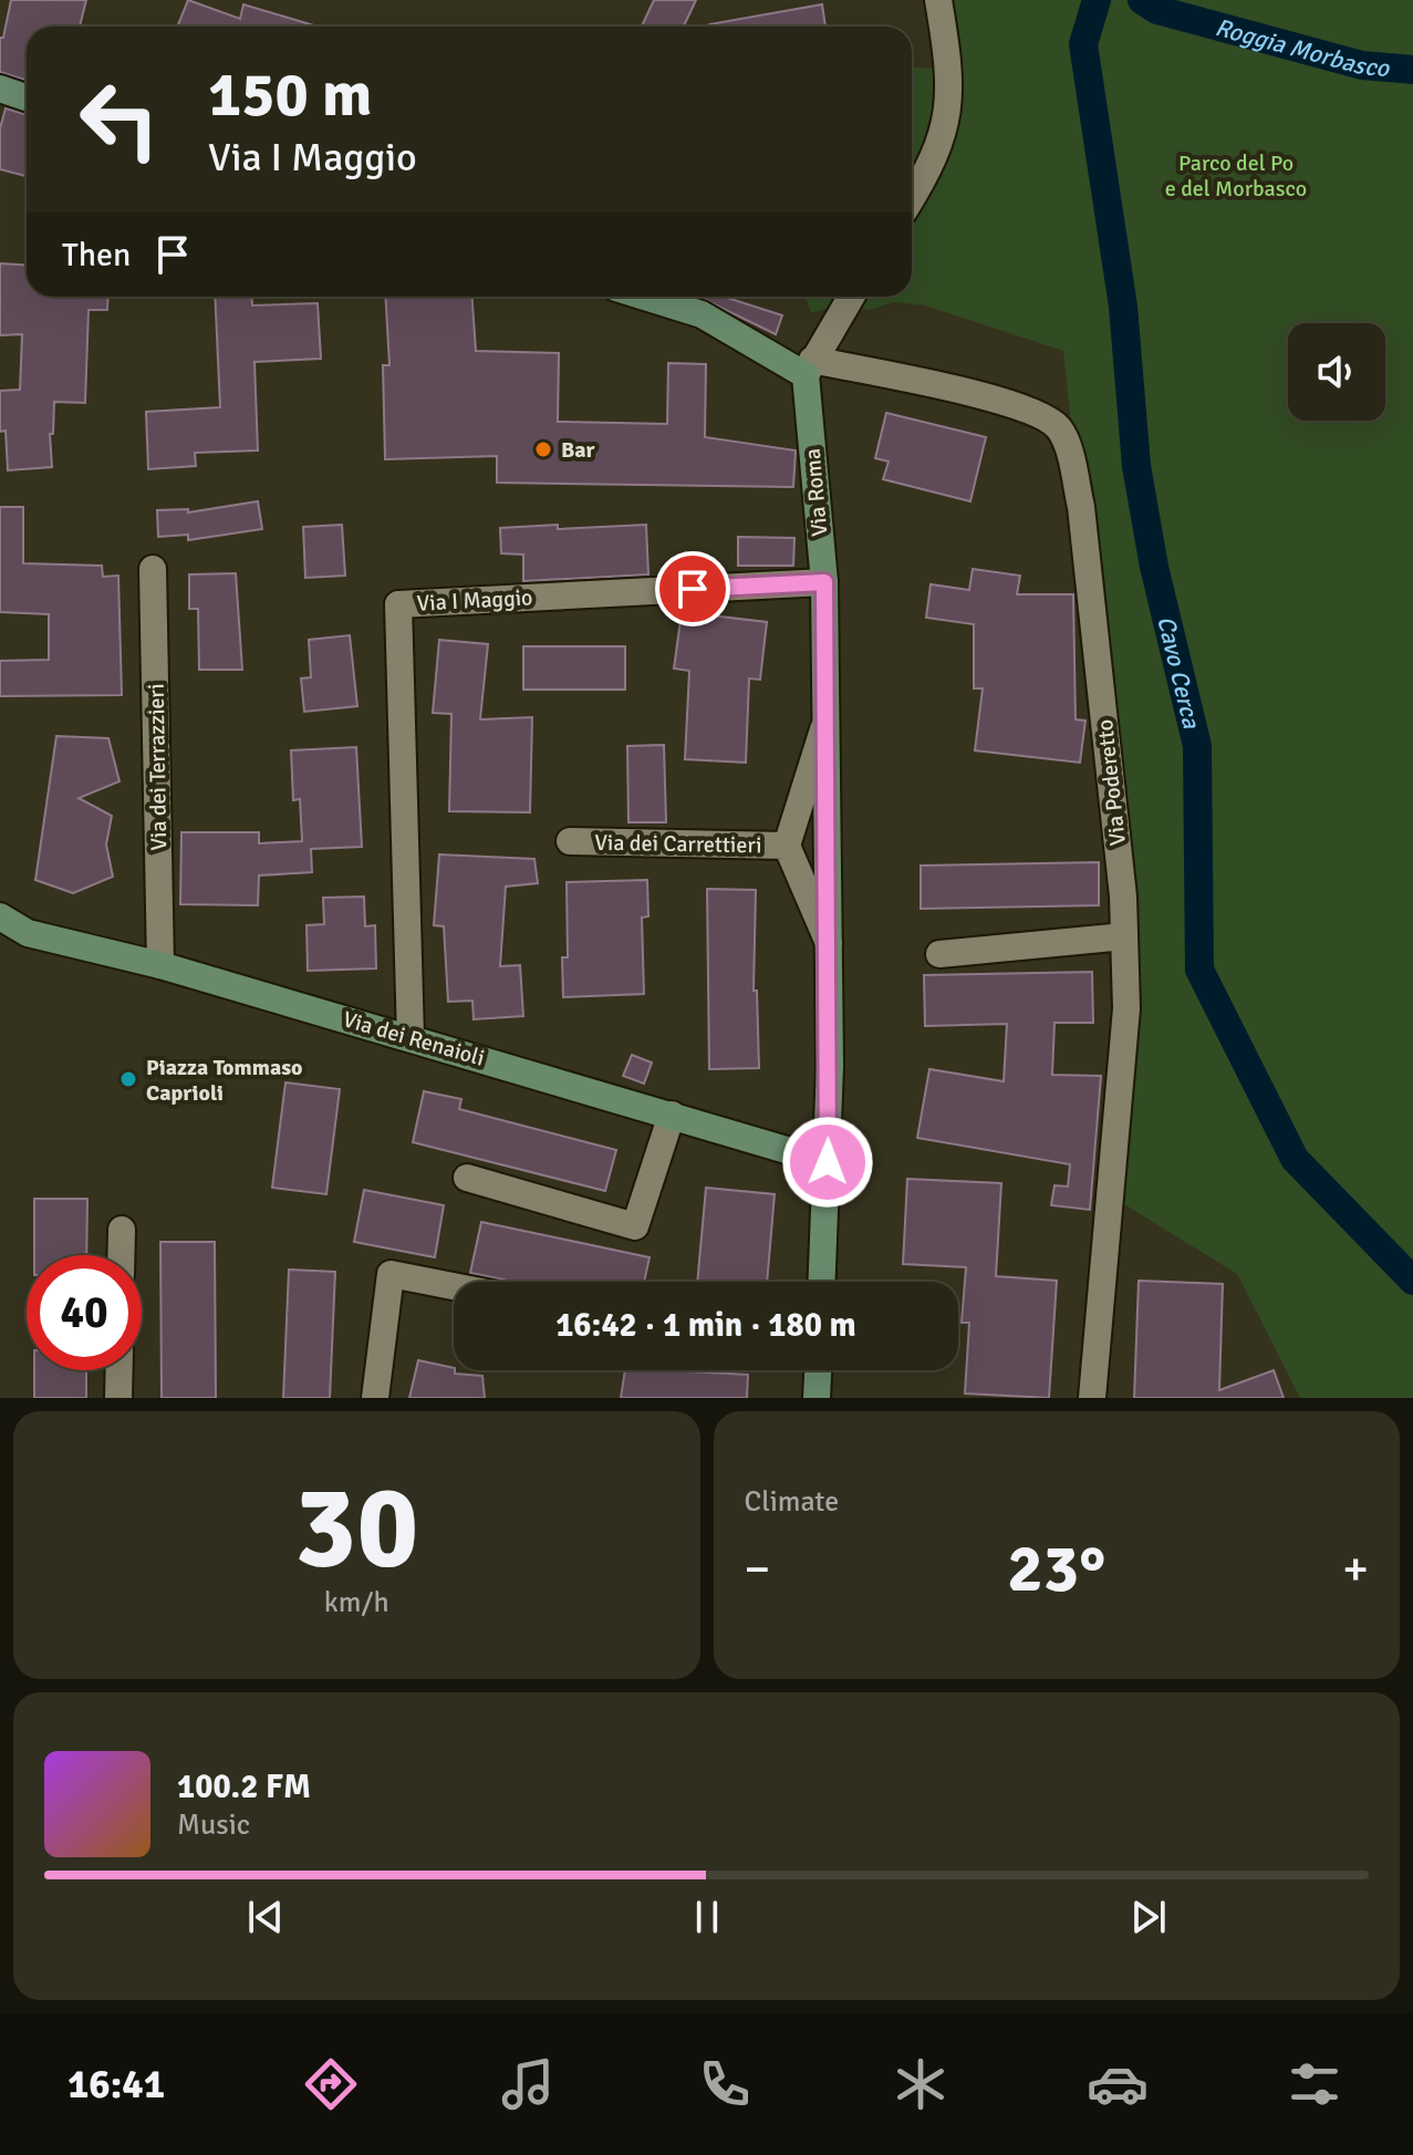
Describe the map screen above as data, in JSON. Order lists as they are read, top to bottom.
{
  "streets": {
    "street": [
      "Via Roma",
      "Via I Maggio",
      "Via dei Terrazzieri",
      "Via Poderetto",
      "Via dei Carrettieri",
      "Via dei Renaioli"
    ]
  },
  "crossings": [
    ["Via Roma", "Via I Maggio"],
    ["Via Roma", "Via Poderetto"],
    ["Via Roma", "Via dei Carrettieri"],
    ["Via Roma", "Via dei Renaioli"],
    ["Via I Maggio", "Via dei Renaioli"],
    ["Via dei Terrazzieri", "Via dei Renaioli"]
  ],
  "water": ["Roggia Morbasco", "Cavo Cerca"],
  "parks": ["Parco del Po e del Morbasco"],
  "places": ["Bar", "Piazza Tommaso Caprioli"],
  "page": {
    "turn": ["150 m", "Via I Maggio"],
    "then": "Then",
    "limit": "40",
    "trip": "16:42 · 1 min · 180 m",
    "tile": [
      ["30", "km/h"],
      "Climate"
    ],
    "heat": ["−", "23°", "+"],
    "song": ["100.2 FM", "Music"],
    "tabs": "16:41"
  }
}
